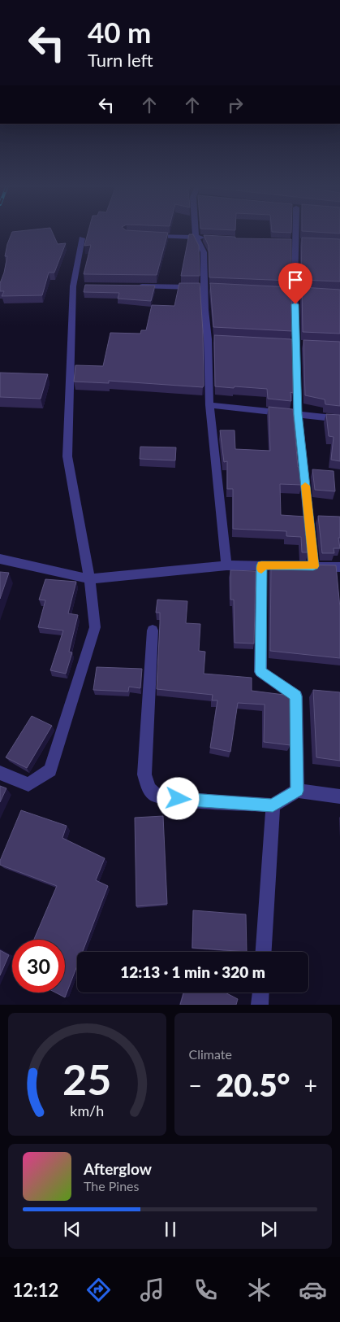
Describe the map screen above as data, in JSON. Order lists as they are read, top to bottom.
{
  "page": {
    "turn": ["40 m", "Turn left"],
    "limit": "30",
    "trip": "12:13 · 1 min · 320 m",
    "tile": "Climate",
    "heat": ["−", "20.5°", "+"],
    "song": ["Afterglow", "The Pines"],
    "tabs": "12:12",
    "gauge": ["25", "km/h"]
  }
}
